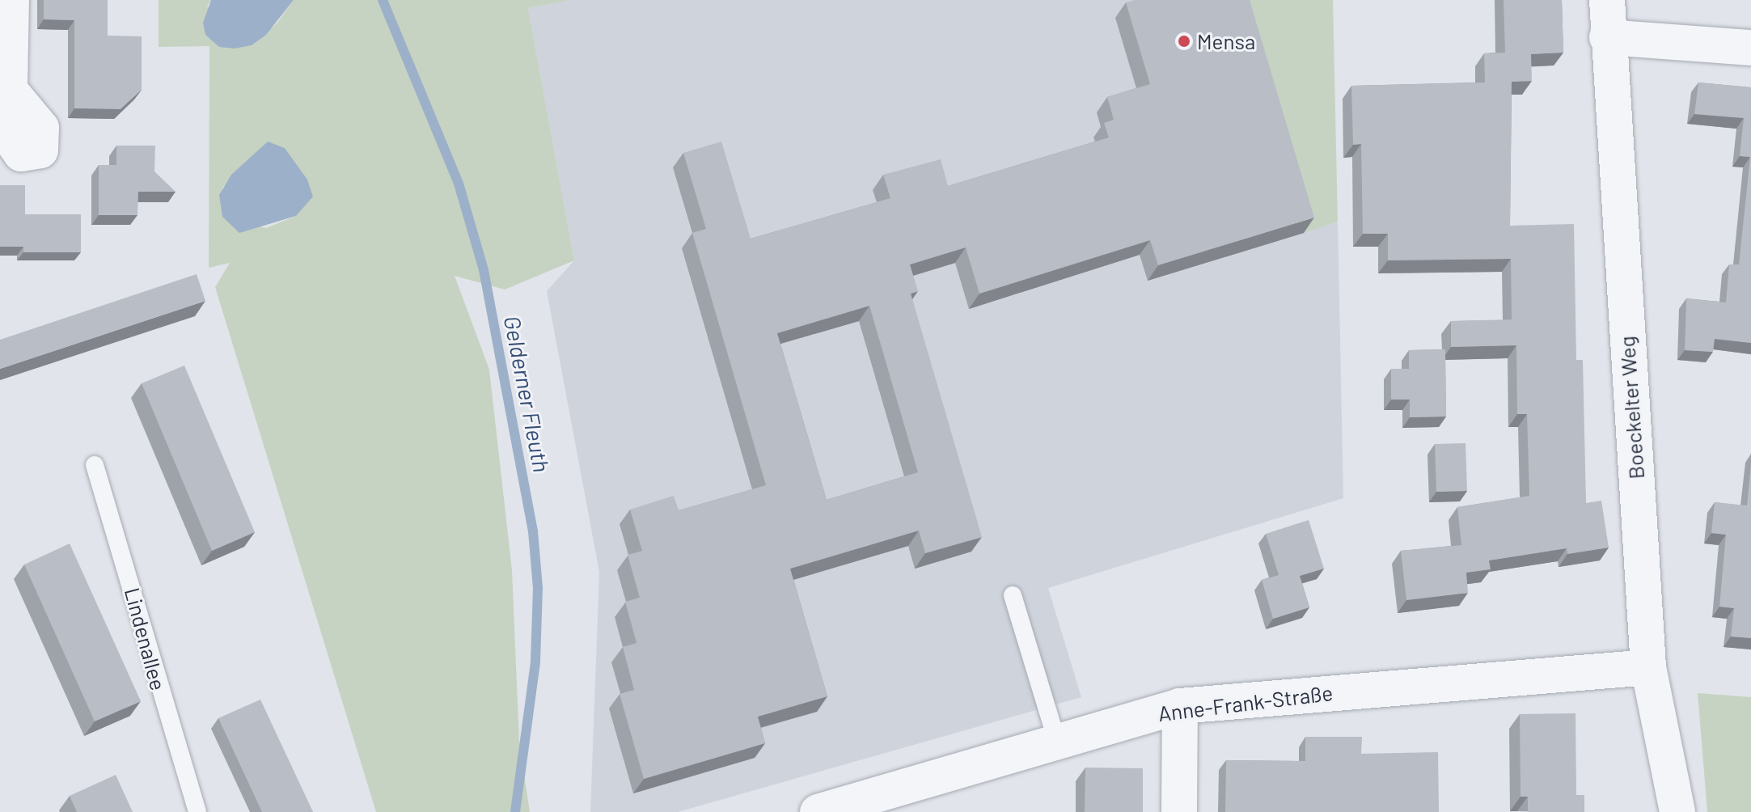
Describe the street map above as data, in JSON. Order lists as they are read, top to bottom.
{
  "streets": {
    "street": ["Boeckelter Weg", "Anne-Frank-Straße"],
    "lane": ["Lindenallee"]
  },
  "crossings": [
    ["Boeckelter Weg", "Anne-Frank-Straße"]
  ],
  "water": ["Gelderner Fleuth"],
  "places": ["Mensa"]
}
